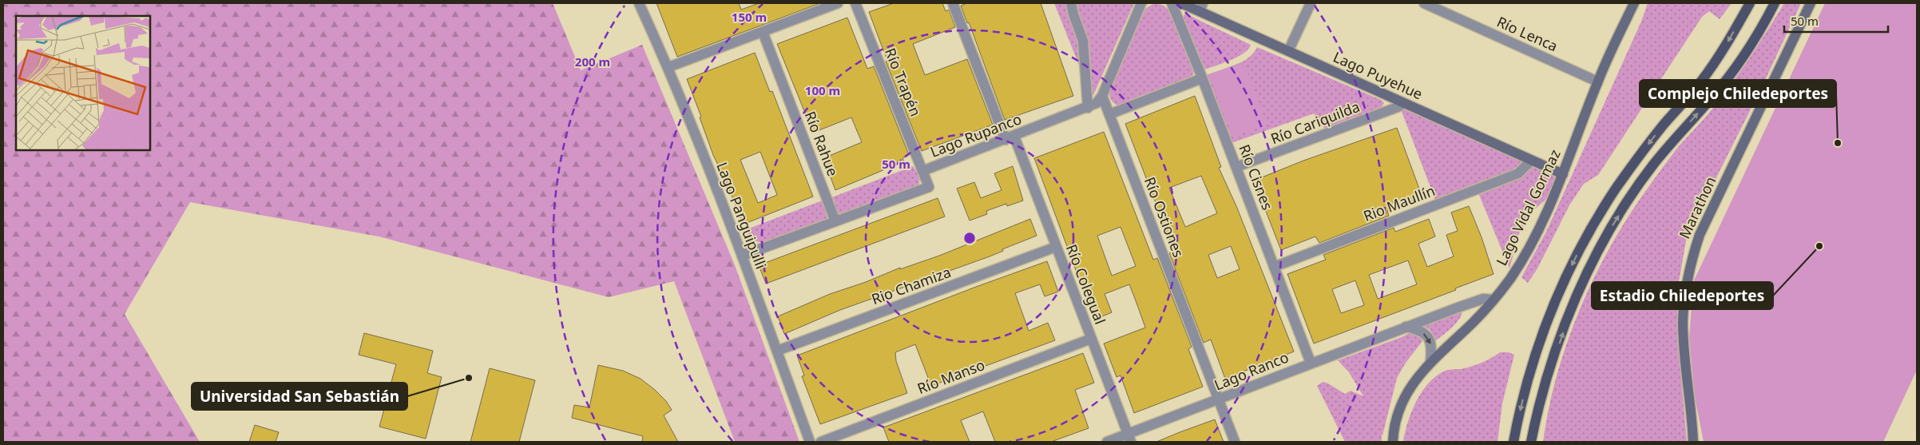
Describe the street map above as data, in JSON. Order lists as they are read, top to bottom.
{
  "streets": {
    "street": [
      "Río Lenca",
      "Lago Puyehue",
      "Río Trapén",
      "Río Cariquilda",
      "Lago Rupanco",
      "Río Rahue",
      "Río Cisnes",
      "Rio Maullín",
      "Lago Vidal Gormaz",
      "Marathon",
      "Lago Panguipulli",
      "Río Ostiones",
      "Río Colegual",
      "Rio Chamiza",
      "Lago Ranco",
      "Río Manso"
    ]
  },
  "crossings": [
    ["Río Lenca", "Lago Vidal Gormaz"],
    ["Lago Puyehue", "Río Cariquilda"],
    ["Lago Puyehue", "Rio Maullín"],
    ["Lago Puyehue", "Lago Vidal Gormaz"],
    ["Río Trapén", "Lago Rupanco"],
    ["Río Cariquilda", "Río Cisnes"],
    ["Lago Rupanco", "Río Rahue"],
    ["Lago Rupanco", "Lago Panguipulli"],
    ["Lago Rupanco", "Río Ostiones"],
    ["Lago Rupanco", "Río Colegual"],
    ["Río Cisnes", "Rio Maullín"],
    ["Río Cisnes", "Lago Ranco"],
    ["Lago Vidal Gormaz", "Lago Ranco"],
    ["Lago Panguipulli", "Rio Chamiza"],
    ["Río Ostiones", "Lago Ranco"],
    ["Río Colegual", "Rio Chamiza"],
    ["Río Colegual", "Lago Ranco"],
    ["Río Colegual", "Río Manso"]
  ],
  "places": ["Complejo Chiledeportes", "Estadio Chiledeportes", "Universidad San Sebastián"],
  "scale_bar": "50 m",
  "rings": [
    "150 m",
    "200 m",
    "100 m",
    "50 m"
  ]
}
